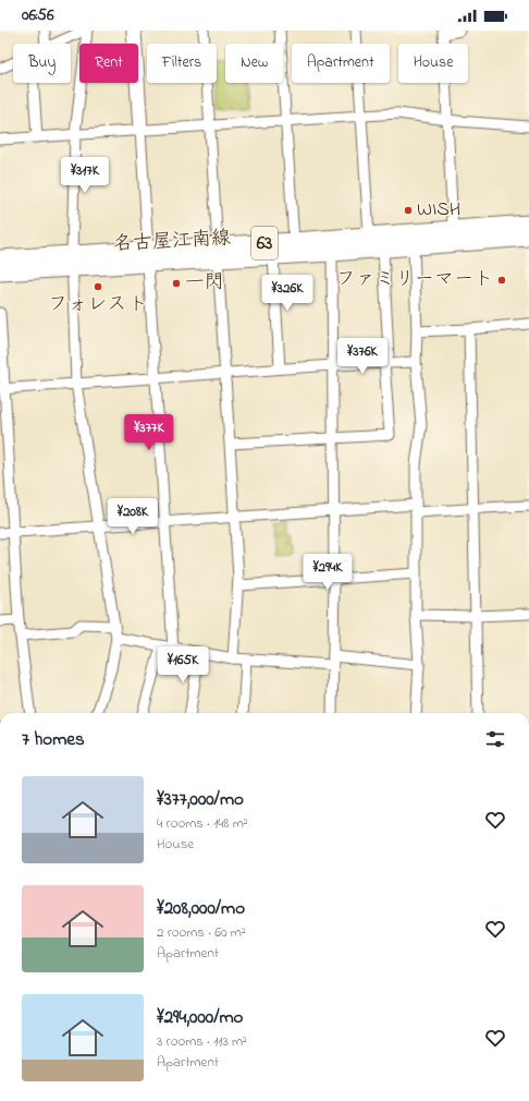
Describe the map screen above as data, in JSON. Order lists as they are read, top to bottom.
{
  "streets": {
    "main road": ["名古屋江南線", "63"]
  },
  "places": [
    "WISH",
    "ファミリーマート",
    "一閃",
    "フォレスト"
  ],
  "page": {
    "status": "06:56",
    "chip": [
      "Buy",
      "Rent",
      "Filters",
      "New",
      "Apartment",
      "House"
    ],
    "price": [
      "¥317K",
      "¥326K",
      "¥376K",
      "¥377K",
      "¥208K",
      "¥294K",
      "¥165K"
    ],
    "heading": "7 homes",
    "list": [
      {
        "name": "¥377,000/mo",
        "note": "4 rooms · 148 m² · House"
      },
      {
        "name": "¥208,000/mo",
        "note": "2 rooms · 60 m² · Apartment"
      },
      {
        "name": "¥294,000/mo",
        "note": "3 rooms · 113 m² · Apartment"
      }
    ]
  }
}
